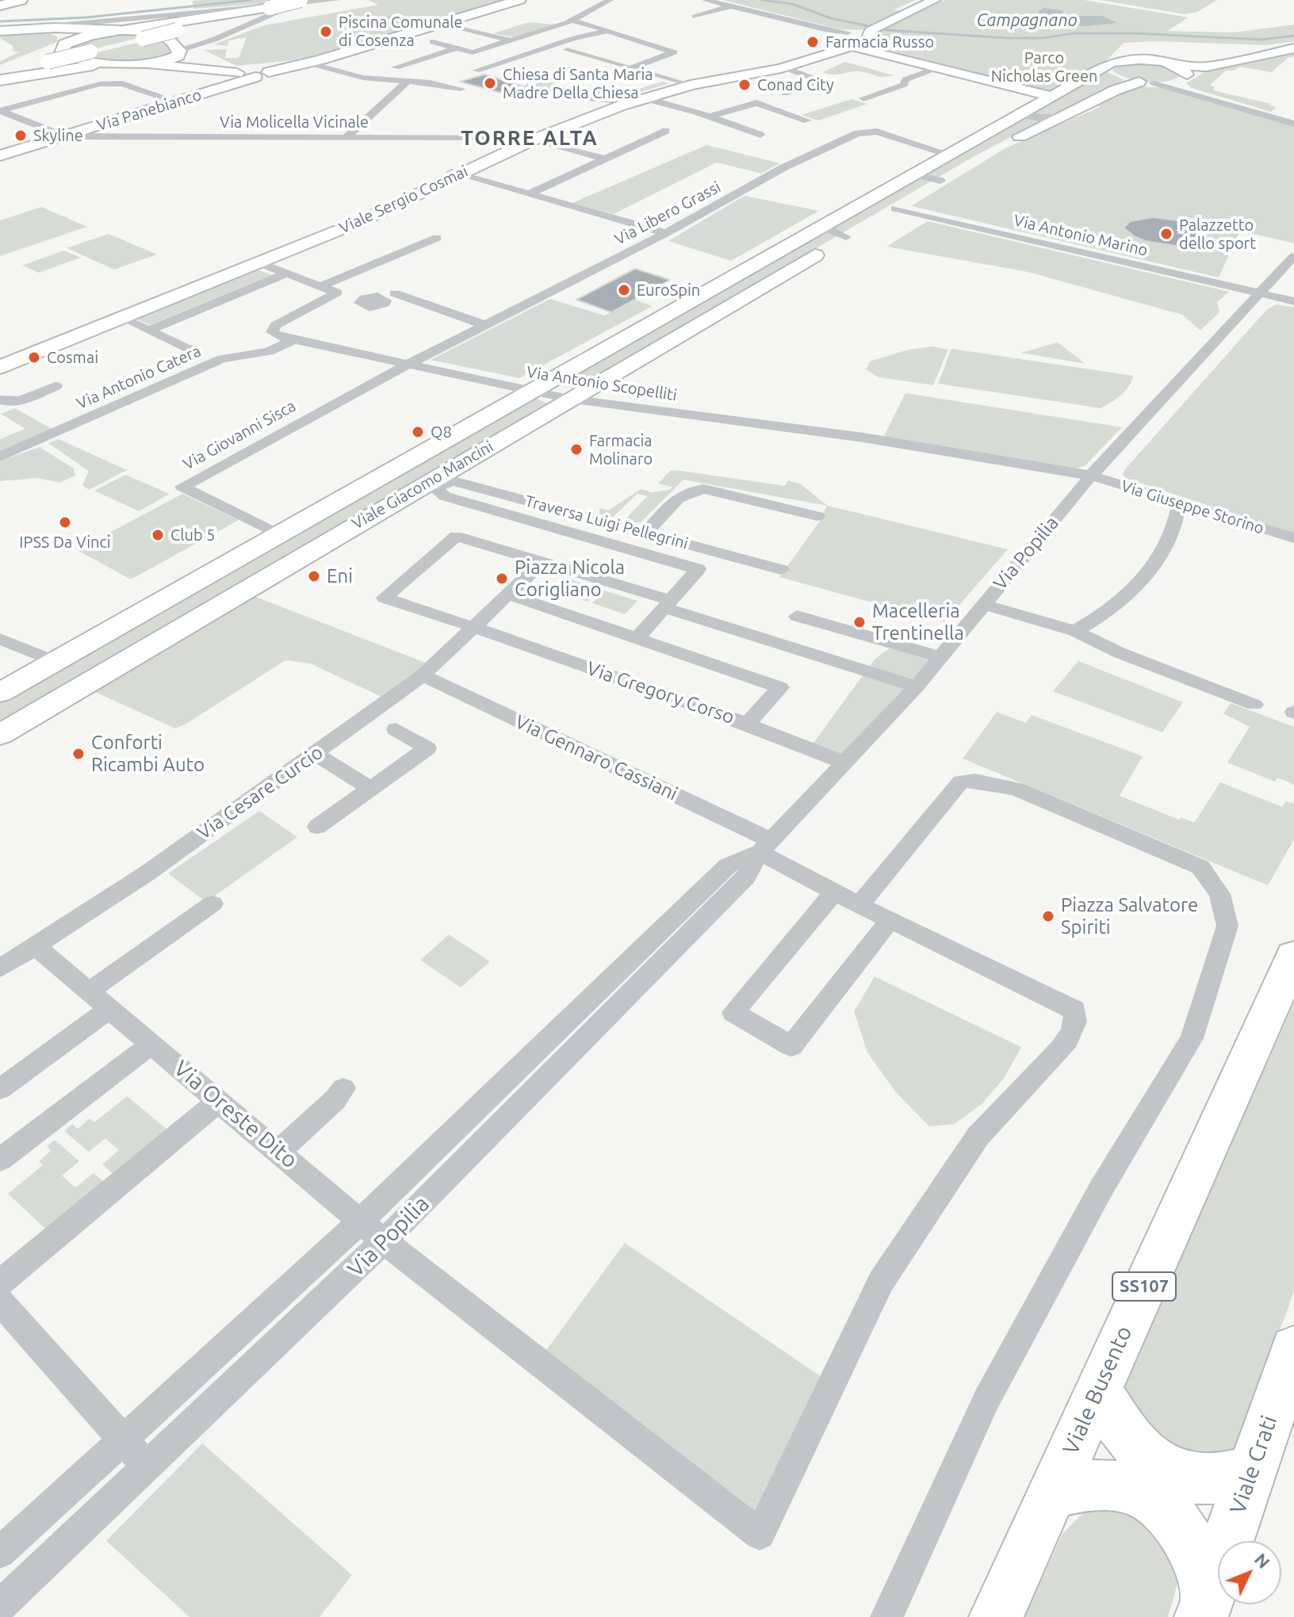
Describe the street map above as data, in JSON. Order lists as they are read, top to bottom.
{
  "streets": {
    "main road": [
      "Via Panebianco",
      "SS107",
      "Viale Busento",
      "Viale Crati"
    ],
    "street": [
      "Via Molicella Vicinale",
      "Viale Sergio Cosmai",
      "Via Libero Grassi",
      "Via Antonio Marino",
      "Via Antonio Catera",
      "Via Antonio Scopelliti",
      "Via Giovanni Sisca",
      "Viale Giacomo Mancini",
      "Via Giuseppe Storino",
      "Traversa Luigi Pellegrini",
      "Via Popilia",
      "Via Gregory Corso",
      "Via Gennaro Cassiani",
      "Via Cesare Curcio",
      "Via Oreste Dito"
    ]
  },
  "crossings": [
    ["Via Panebianco", "Via Molicella Vicinale"],
    ["Via Molicella Vicinale", "Viale Sergio Cosmai"],
    ["Via Libero Grassi", "Via Antonio Scopelliti"],
    ["Via Libero Grassi", "Via Giovanni Sisca"],
    ["Via Libero Grassi", "Viale Giacomo Mancini"],
    ["Via Antonio Marino", "Viale Giacomo Mancini"],
    ["Via Antonio Marino", "Via Popilia"],
    ["Via Antonio Catera", "Via Antonio Scopelliti"],
    ["Via Antonio Scopelliti", "Via Giovanni Sisca"],
    ["Via Antonio Scopelliti", "Viale Giacomo Mancini"],
    ["Via Antonio Scopelliti", "Via Giuseppe Storino"],
    ["Via Antonio Scopelliti", "Via Popilia"],
    ["Via Giovanni Sisca", "Viale Giacomo Mancini"],
    ["Viale Giacomo Mancini", "Traversa Luigi Pellegrini"],
    ["Via Giuseppe Storino", "Via Popilia"],
    ["Via Popilia", "Via Gregory Corso"],
    ["Via Popilia", "Via Gennaro Cassiani"],
    ["Via Popilia", "Via Oreste Dito"],
    ["Via Gregory Corso", "Via Cesare Curcio"],
    ["Via Gennaro Cassiani", "Via Cesare Curcio"],
    ["Via Cesare Curcio", "Via Oreste Dito"]
  ],
  "districts": ["TORRE ALTA"],
  "water": ["Campagnano"],
  "parks": ["Parco Nicholas Green"],
  "places": [
    "Piscina Comunale di Cosenza",
    "Farmacia Russo",
    "Chiesa di Santa Maria Madre Della Chiesa",
    "Conad City",
    "Skyline",
    "Palazzetto dello sport",
    "EuroSpin",
    "Cosmai",
    "Q8",
    "Farmacia Molinaro",
    "IPSS Da Vinci",
    "Club 5",
    "Eni",
    "Piazza Nicola Corigliano",
    "Macelleria Trentinella",
    "Conforti Ricambi Auto",
    "Piazza Salvatore Spiriti"
  ],
  "north": "top right"
}
